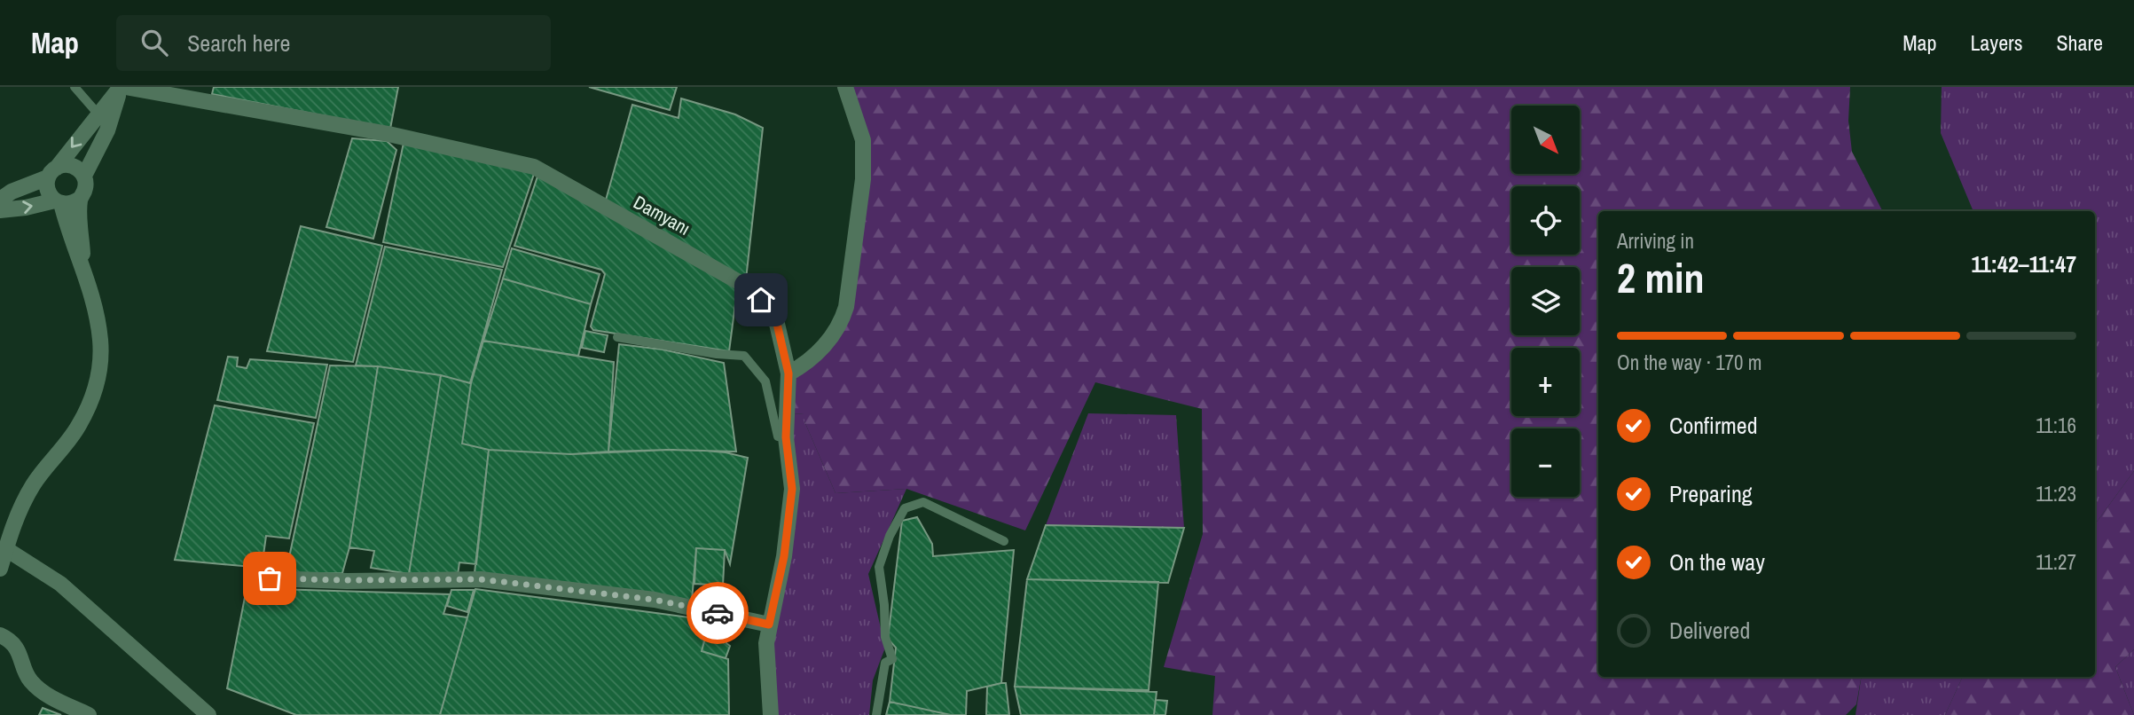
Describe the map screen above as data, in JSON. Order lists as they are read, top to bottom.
{
  "streets": {
    "street": ["Damyanı"]
  },
  "north": "bottom right",
  "page": {
    "header": "Map",
    "search": "Search here",
    "nav": ["Map", "Layers", "Share"],
    "map_buttons": ["+", "−"],
    "heading": ["2 min", "Arriving in", "11:42–11:47"],
    "bar": "On the way · 170 m",
    "list": [
      ["Confirmed", "11:16"],
      ["Preparing", "11:23"],
      ["On the way", "11:27"],
      "Delivered"
    ]
  }
}
